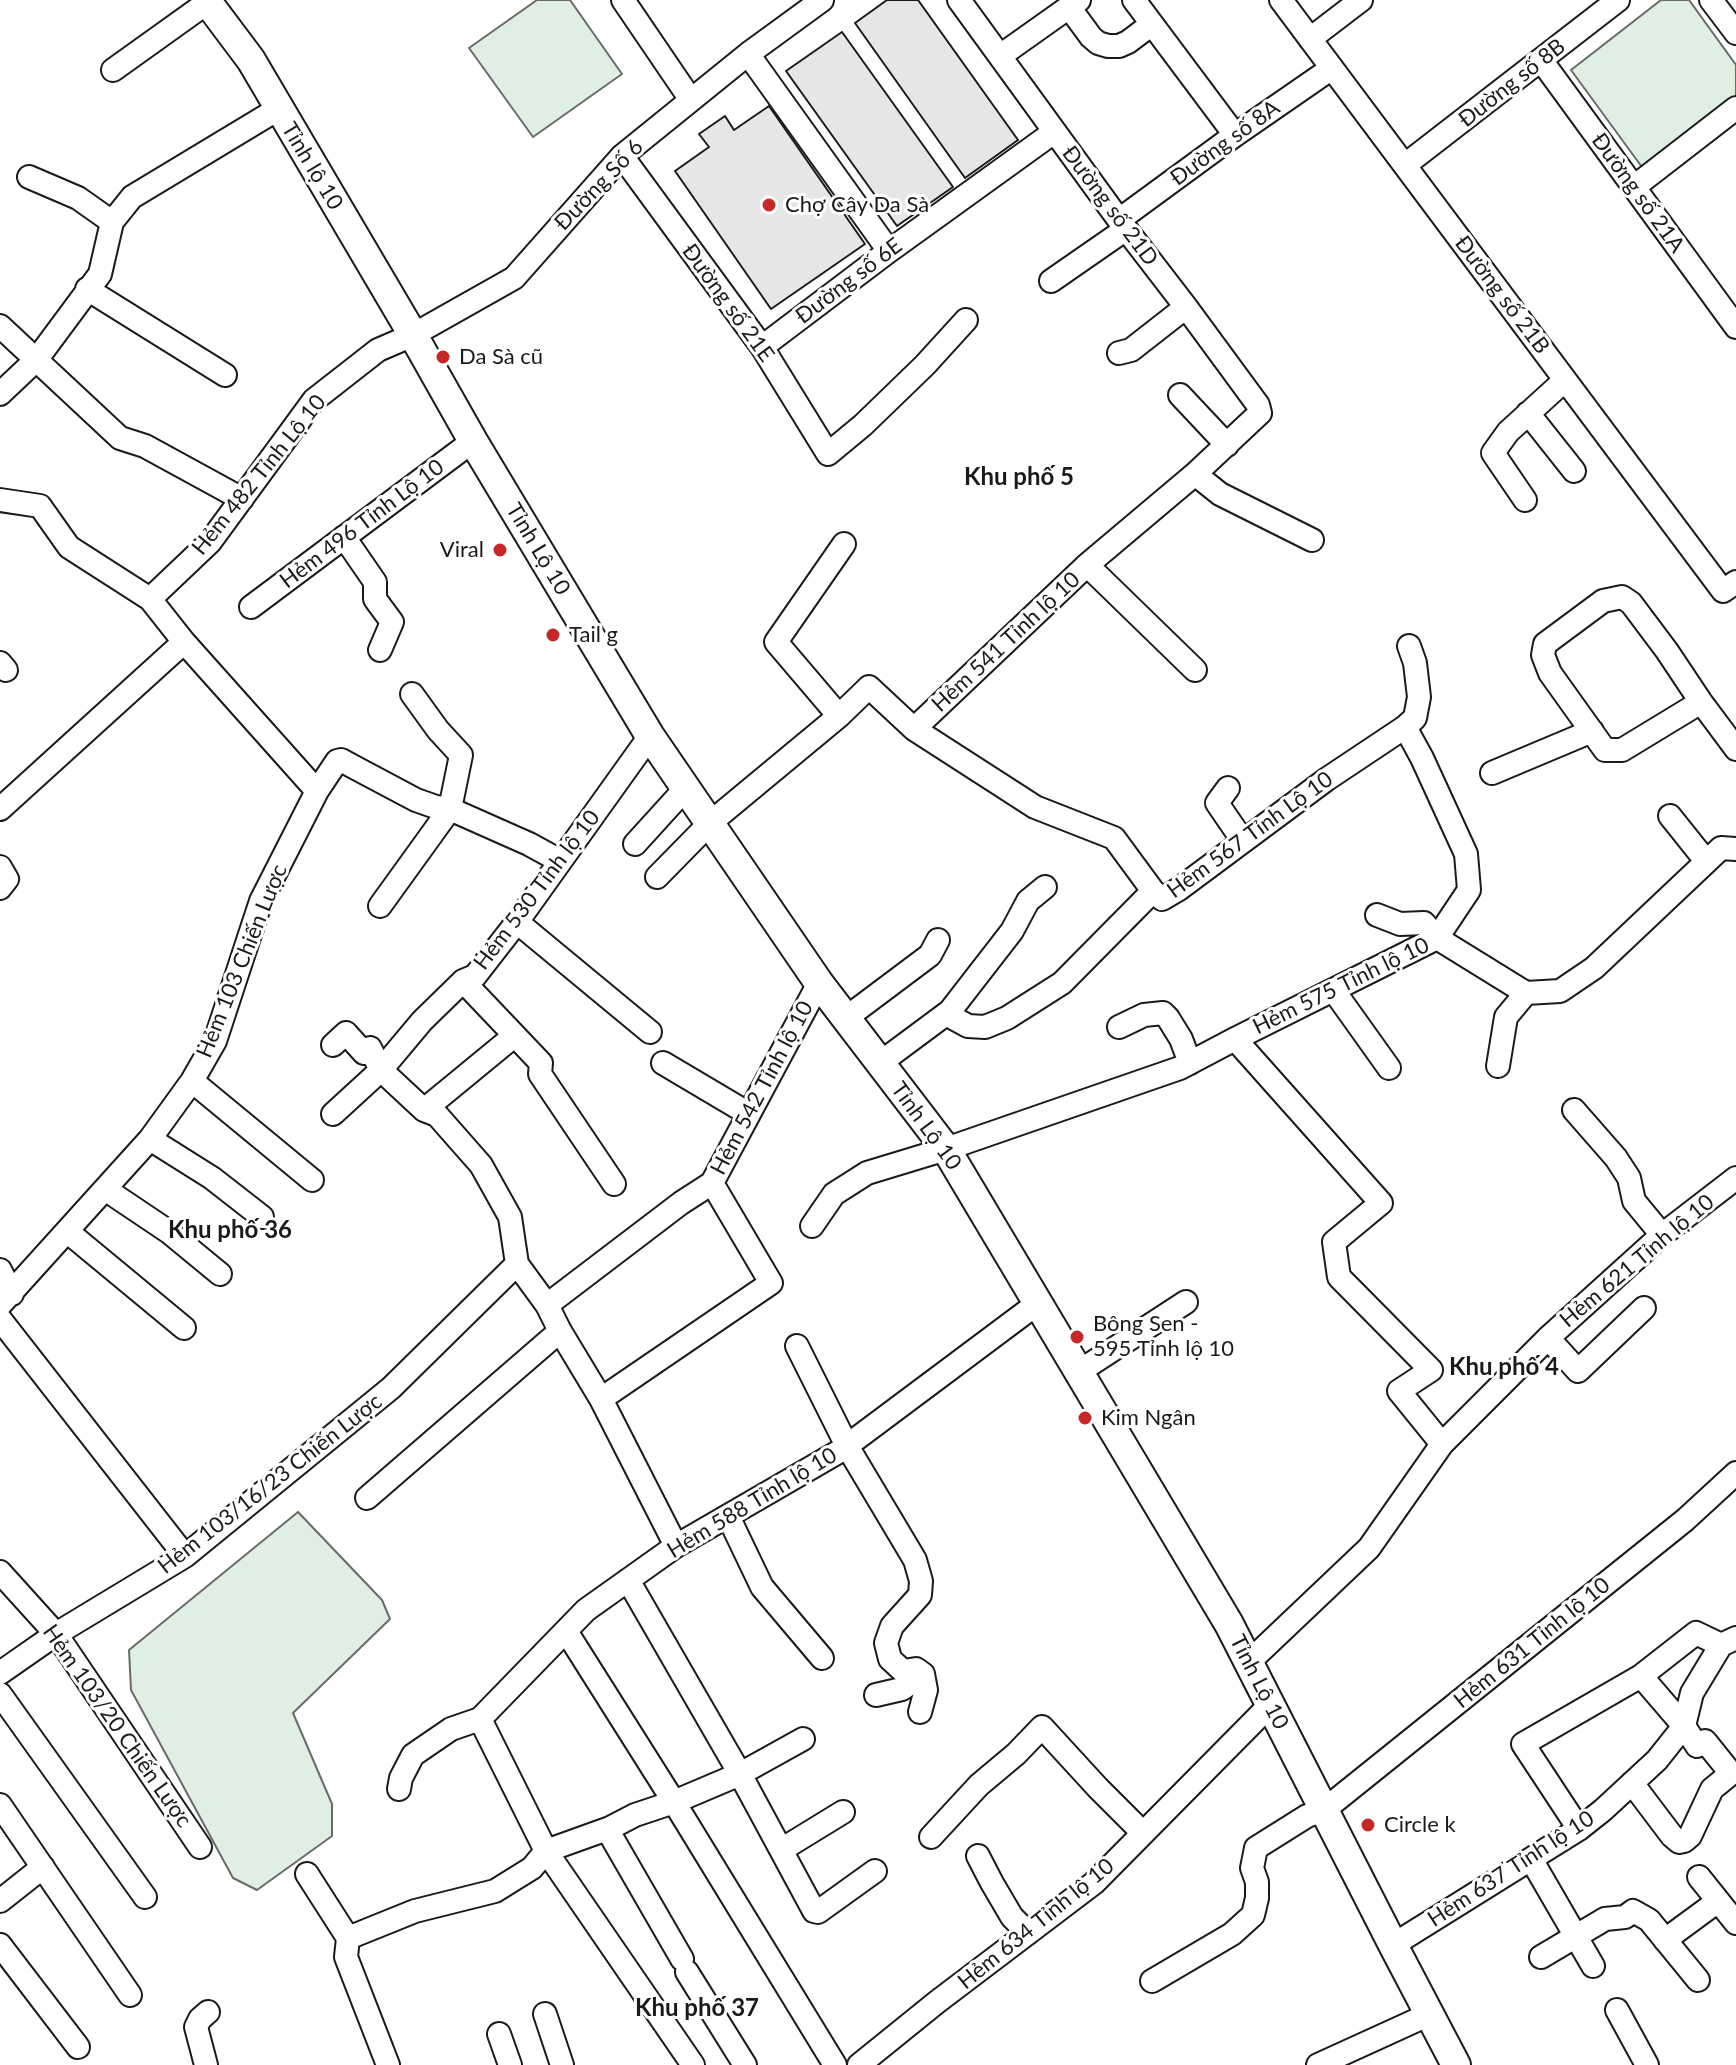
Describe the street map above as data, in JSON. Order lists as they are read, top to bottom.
{
  "streets": {
    "main road": ["Tỉnh lộ 10", "Tỉnh Lộ 10"],
    "street": [
      "Đường số 8B",
      "Đường số 8A",
      "Đường Số 6",
      "Đường số 21A",
      "Đường số 21D",
      "Đường số 6E",
      "Đường số 21B",
      "Đường số 21E",
      "Hẻm 482 Tỉnh Lộ 10",
      "Hẻm 496 Tỉnh Lộ 10",
      "Hẻm 541 Tỉnh lộ 10",
      "Hẻm 567 Tỉnh Lộ 10",
      "Hẻm 530 Tỉnh lộ 10",
      "Hẻm 103 Chiến Lược",
      "Hẻm 575 Tỉnh lộ 10",
      "Hẻm 542 Tỉnh lộ 10",
      "Hẻm 621 Tỉnh lộ 10",
      "Hẻm 103/16/23 Chiến Lược",
      "Hẻm 588 Tỉnh lộ 10",
      "Hẻm 631 Tỉnh lộ 10",
      "Hẻm 103/20 Chiến Lược",
      "Hẻm 637 Tỉnh lộ 10",
      "Hẻm 634 Tỉnh lộ 10"
    ]
  },
  "crossings": [
    ["Đường số 8B", "Đường số 21A"],
    ["Đường số 8B", "Đường số 21B"],
    ["Đường số 8A", "Đường số 21D"],
    ["Đường số 8A", "Đường số 21B"],
    ["Tỉnh lộ 10", "Đường Số 6"],
    ["Tỉnh lộ 10", "Hẻm 482 Tỉnh Lộ 10"],
    ["Tỉnh lộ 10", "Tỉnh Lộ 10"],
    ["Đường Số 6", "Đường số 21E"],
    ["Đường Số 6", "Hẻm 482 Tỉnh Lộ 10"],
    ["Đường Số 6", "Tỉnh Lộ 10"],
    ["Đường số 21D", "Đường số 6E"],
    ["Đường số 21D", "Hẻm 541 Tỉnh lộ 10"],
    ["Đường số 6E", "Đường số 21E"],
    ["Hẻm 482 Tỉnh Lộ 10", "Tỉnh Lộ 10"],
    ["Hẻm 496 Tỉnh Lộ 10", "Tỉnh Lộ 10"],
    ["Tỉnh Lộ 10", "Hẻm 541 Tỉnh lộ 10"],
    ["Tỉnh Lộ 10", "Hẻm 530 Tỉnh lộ 10"],
    ["Tỉnh Lộ 10", "Hẻm 575 Tỉnh lộ 10"],
    ["Tỉnh Lộ 10", "Hẻm 542 Tỉnh lộ 10"],
    ["Tỉnh Lộ 10", "Hẻm 621 Tỉnh lộ 10"],
    ["Tỉnh Lộ 10", "Hẻm 588 Tỉnh lộ 10"],
    ["Tỉnh Lộ 10", "Hẻm 631 Tỉnh lộ 10"],
    ["Tỉnh Lộ 10", "Hẻm 637 Tỉnh lộ 10"],
    ["Tỉnh Lộ 10", "Hẻm 634 Tỉnh lộ 10"],
    ["Hẻm 103/16/23 Chiến Lược", "Hẻm 103/20 Chiến Lược"]
  ],
  "districts": [
    "Khu phố 5",
    "Khu phố 36",
    "Khu phố 4",
    "Khu phố 37"
  ],
  "places": [
    "Chợ Cây Da Sà",
    "Da Sà cũ",
    "Viral",
    "Tail g",
    "Bông Sen - 595 Tỉnh lộ 10",
    "Kim Ngân",
    "Circle k"
  ]
}
